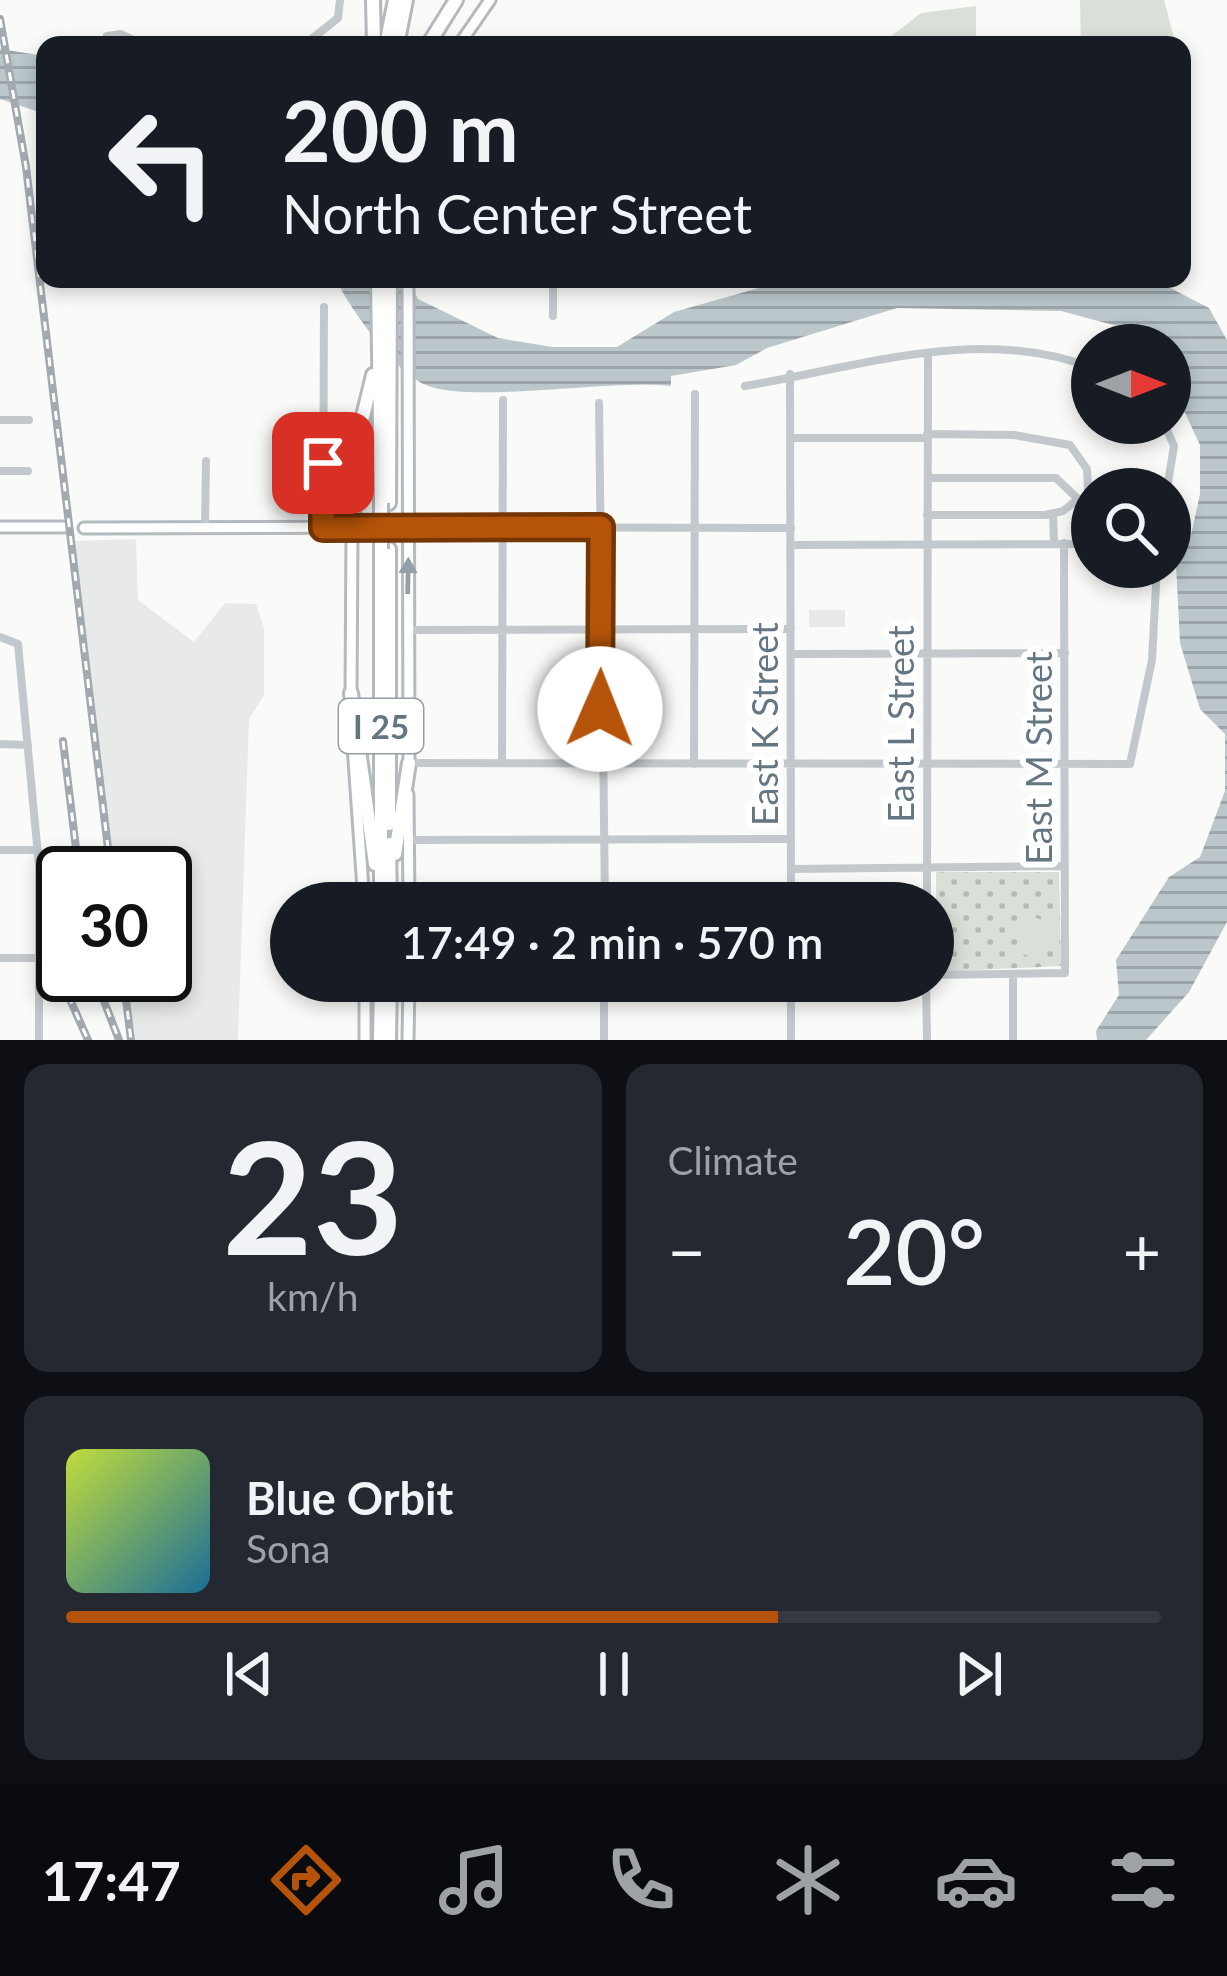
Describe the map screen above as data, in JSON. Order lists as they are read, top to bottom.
{
  "streets": {
    "highway": ["I 25"],
    "street": ["East K Street", "East L Street", "East M Street"]
  },
  "north": "right",
  "page": {
    "turn": ["200 m", "North Center Street"],
    "limit": "30",
    "trip": "17:49 · 2 min · 570 m",
    "tile": [
      ["23", "km/h"],
      "Climate"
    ],
    "heat": ["−", "20°", "+"],
    "song": ["Blue Orbit", "Sona"],
    "tabs": "17:47"
  }
}
